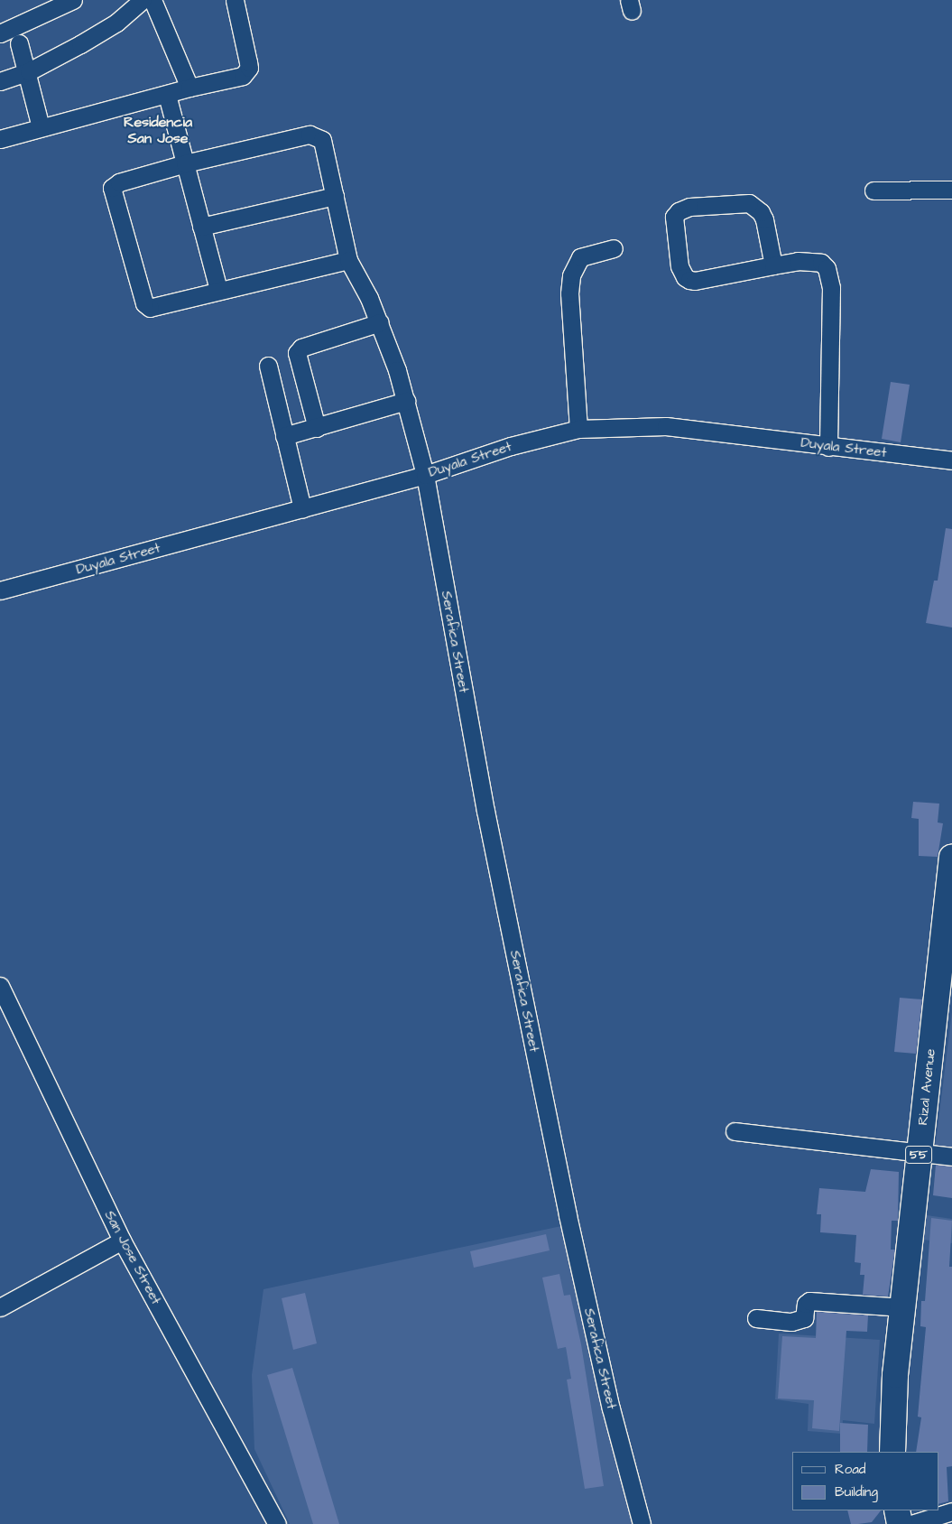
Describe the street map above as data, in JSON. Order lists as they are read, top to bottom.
{
  "streets": {
    "highway": ["Rizal Avenue", "55"],
    "street": ["Duyala Street", "Serafica Street", "San Jose Street"]
  },
  "crossings": [
    ["Duyala Street", "Serafica Street"]
  ],
  "districts": ["Residencia San Jose"],
  "legend": ["Road", "Building"]
}
